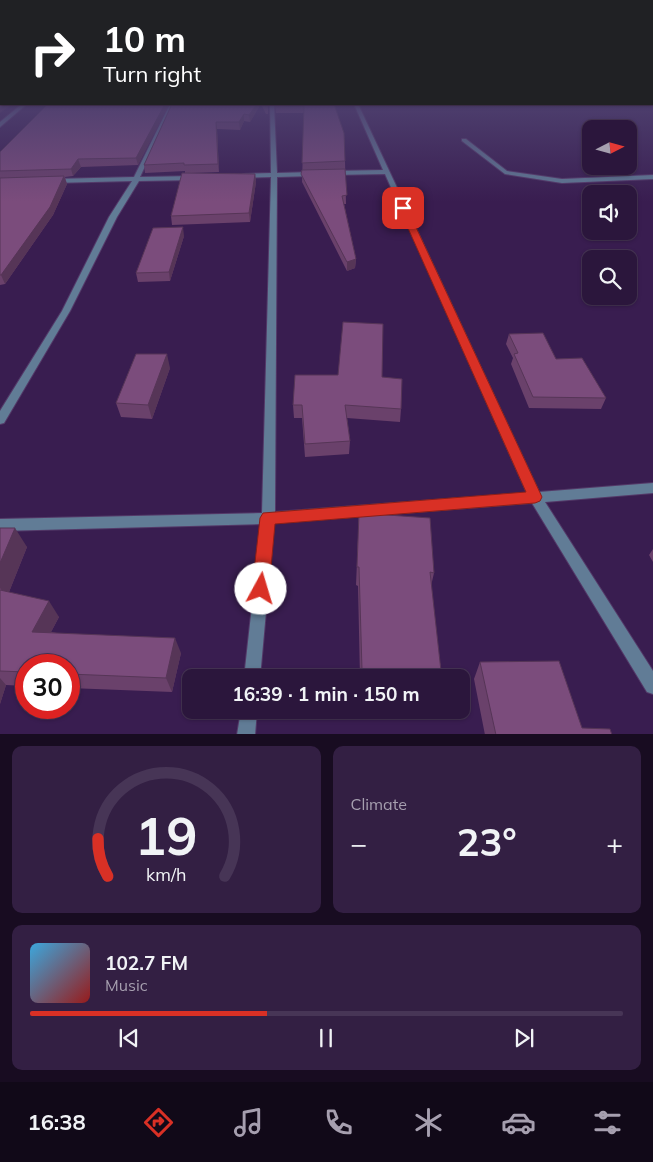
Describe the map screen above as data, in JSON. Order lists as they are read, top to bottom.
{
  "north": "right",
  "page": {
    "turn": ["10 m", "Turn right"],
    "limit": "30",
    "trip": "16:39 · 1 min · 150 m",
    "tile": "Climate",
    "heat": ["−", "23°", "+"],
    "song": ["102.7 FM", "Music"],
    "tabs": "16:38",
    "gauge": ["19", "km/h"]
  }
}
